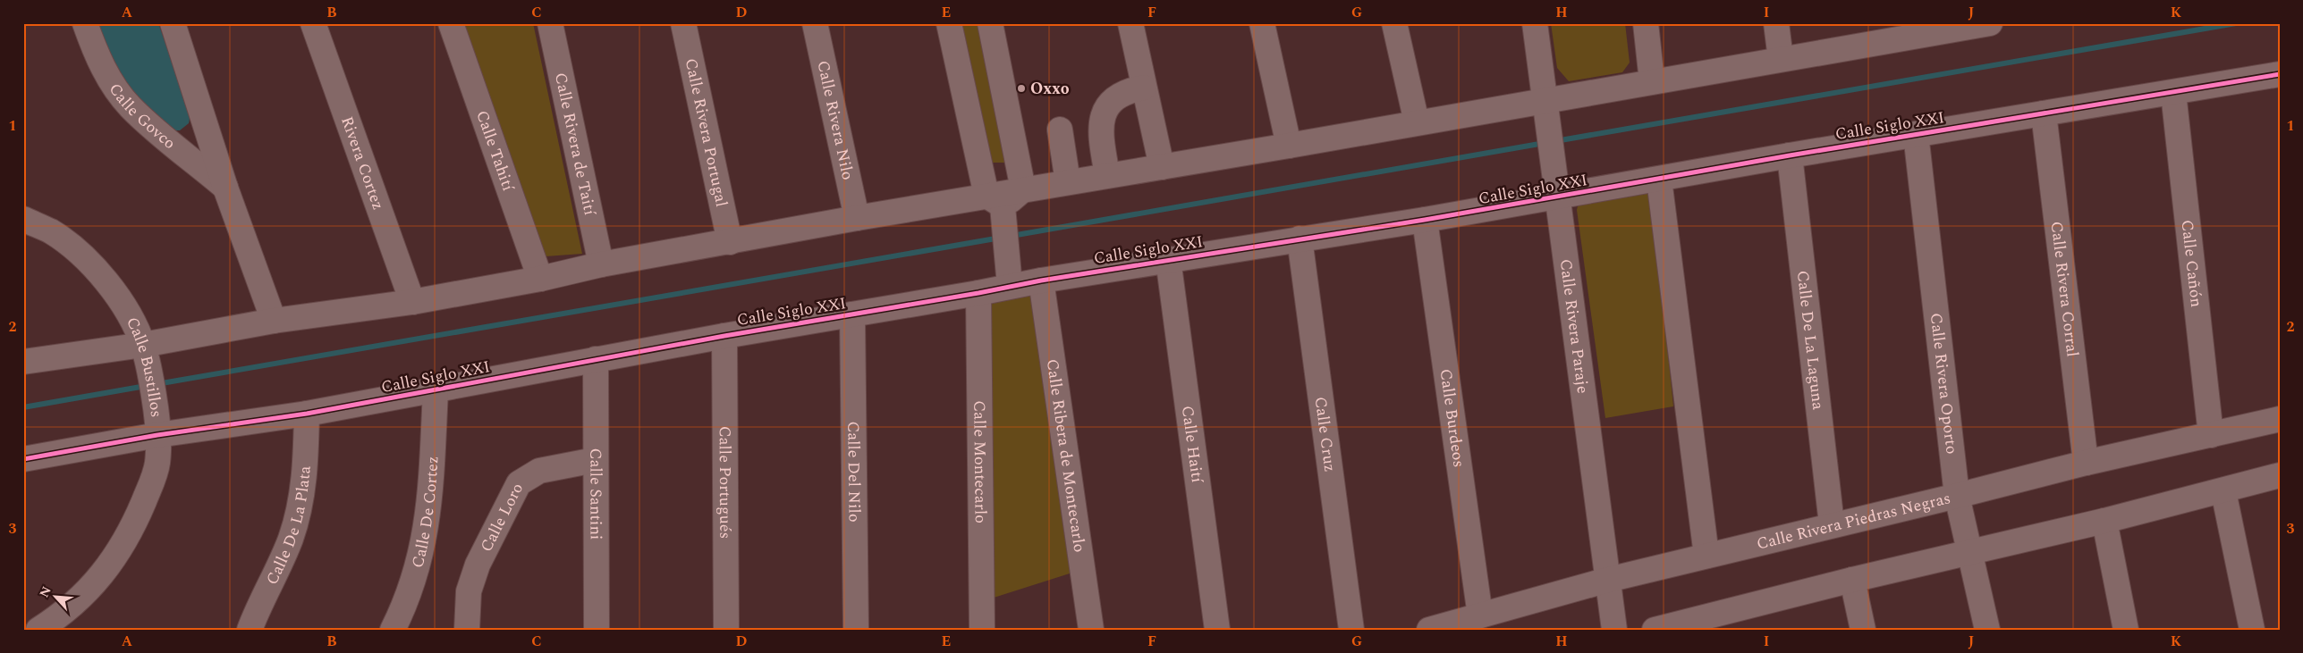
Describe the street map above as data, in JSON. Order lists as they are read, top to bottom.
{
  "streets": {
    "street": [
      "Calle Govco",
      "Calle Rivera Nilo",
      "Calle Siglo XXI",
      "Calle Rivera Portugal",
      "Calle Rivera de Taití",
      "Calle Tahití",
      "Rivera Cortez",
      "Calle Cañón",
      "Calle Rivera Corral",
      "Calle Rivera Paraje",
      "Calle De La Laguna",
      "Calle Bustillos",
      "Calle Rivera Oporto",
      "Calle Burdeos",
      "Calle Cruz",
      "Calle Haití",
      "Calle Ribera de Montecarlo",
      "Calle Montecarlo",
      "Calle Del Nilo",
      "Calle Portugués",
      "Calle Santini",
      "Calle De Cortez",
      "Calle Loro",
      "Calle Rivera Piedras Negras",
      "Calle De La Plata"
    ]
  },
  "crossings": [
    ["Calle Siglo XXI", "Calle Cañón"],
    ["Calle Siglo XXI", "Calle Rivera Corral"],
    ["Calle Siglo XXI", "Calle Rivera Paraje"],
    ["Calle Siglo XXI", "Calle De La Laguna"],
    ["Calle Siglo XXI", "Calle Bustillos"],
    ["Calle Siglo XXI", "Calle Rivera Oporto"],
    ["Calle Siglo XXI", "Calle Burdeos"],
    ["Calle Siglo XXI", "Calle Cruz"],
    ["Calle Siglo XXI", "Calle Haití"],
    ["Calle Siglo XXI", "Calle Ribera de Montecarlo"],
    ["Calle Siglo XXI", "Calle Montecarlo"],
    ["Calle Siglo XXI", "Calle Del Nilo"],
    ["Calle Siglo XXI", "Calle Portugués"],
    ["Calle Siglo XXI", "Calle Santini"],
    ["Calle Siglo XXI", "Calle De Cortez"],
    ["Calle Siglo XXI", "Calle De La Plata"],
    ["Calle Cañón", "Calle Rivera Piedras Negras"],
    ["Calle Rivera Corral", "Calle Rivera Piedras Negras"],
    ["Calle Rivera Paraje", "Calle Rivera Piedras Negras"],
    ["Calle De La Laguna", "Calle Rivera Piedras Negras"],
    ["Calle Rivera Oporto", "Calle Rivera Piedras Negras"],
    ["Calle Burdeos", "Calle Rivera Piedras Negras"],
    ["Calle Santini", "Calle Loro"]
  ],
  "places": ["Oxxo"],
  "north": "top left",
  "grid": {
    "columns": [
      "A",
      "B",
      "C",
      "D",
      "E",
      "F",
      "G",
      "H",
      "I",
      "J",
      "K"
    ],
    "rows": ["1", "2", "3"]
  }
}
